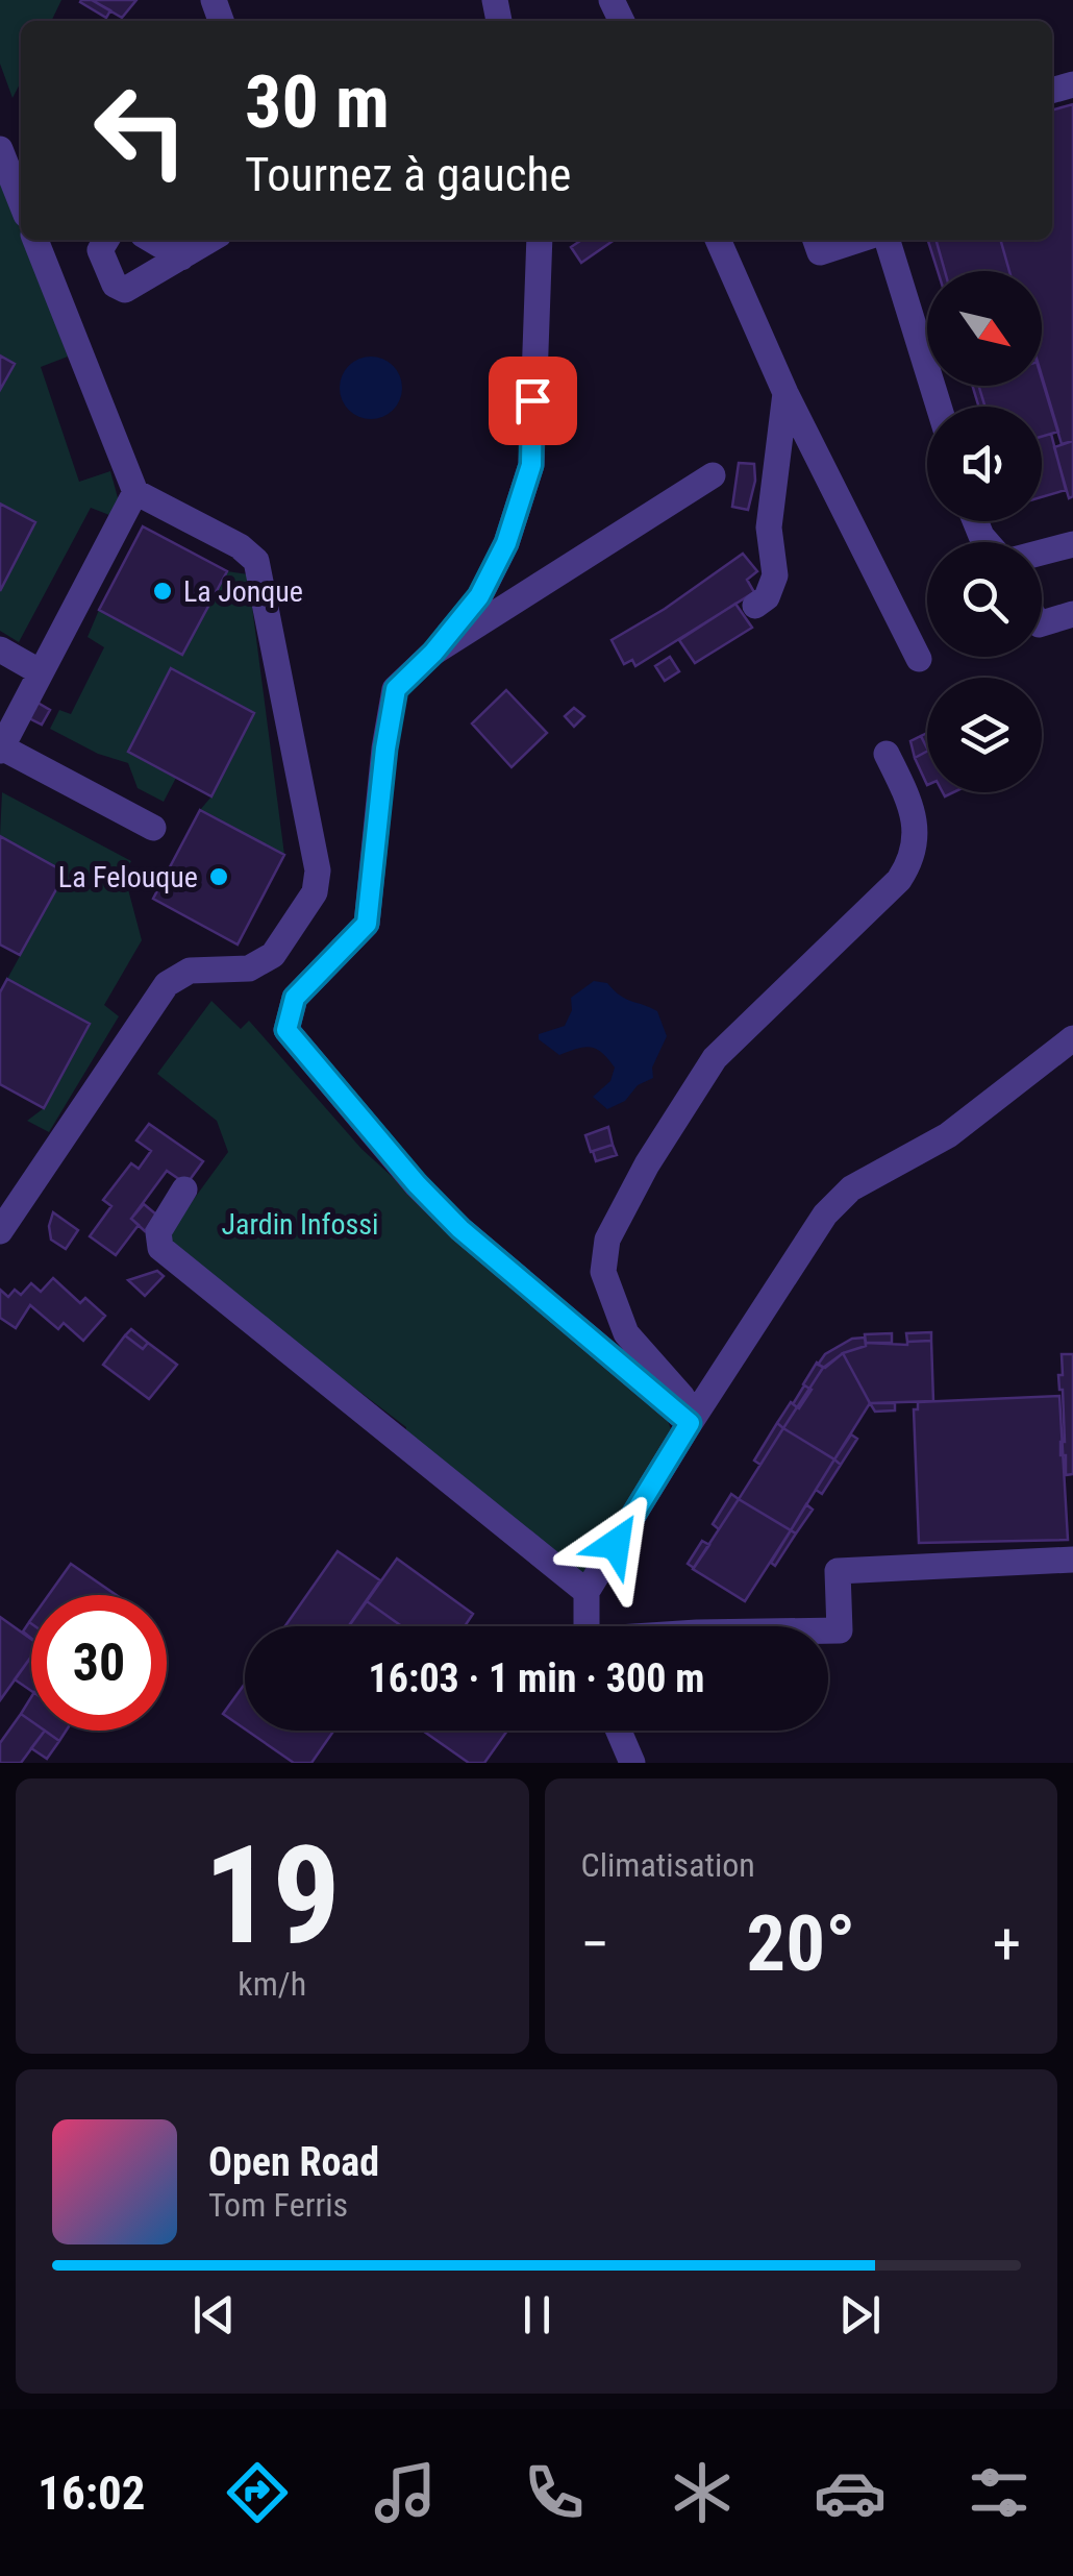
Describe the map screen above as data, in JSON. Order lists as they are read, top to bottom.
{
  "parks": ["Jardin Infossi"],
  "places": ["La Jonque", "La Felouque"],
  "north": "bottom right",
  "page": {
    "turn": ["30 m", "Tournez à gauche"],
    "limit": "30",
    "trip": "16:03 · 1 min · 300 m",
    "tile": [
      ["19", "km/h"],
      "Climatisation"
    ],
    "heat": ["−", "20°", "+"],
    "song": ["Open Road", "Tom Ferris"],
    "tabs": "16:02"
  }
}
